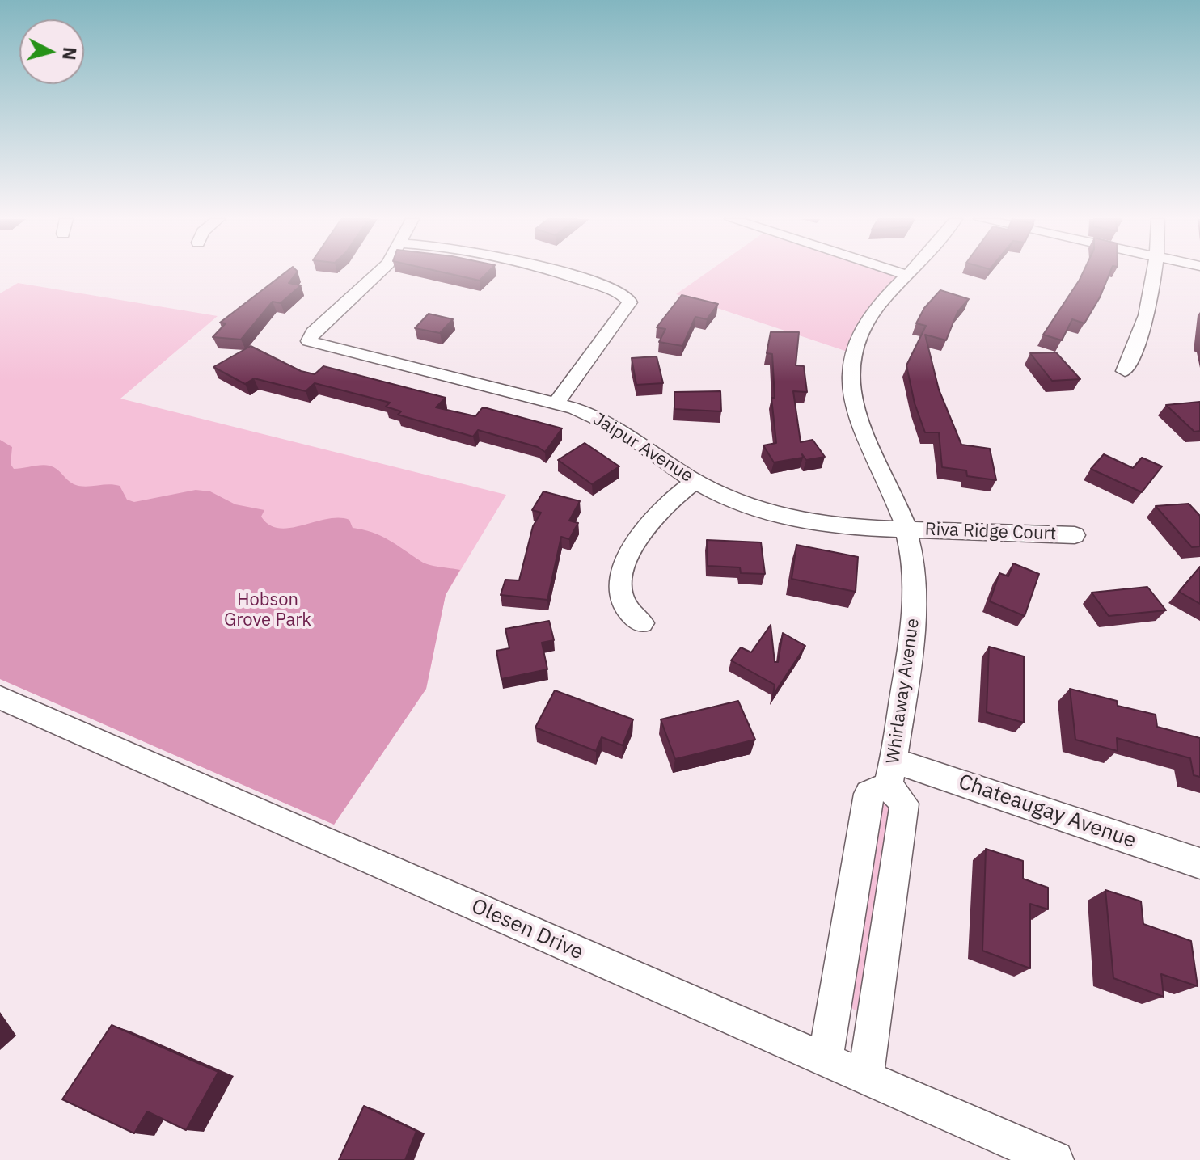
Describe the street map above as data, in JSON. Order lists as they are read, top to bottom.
{
  "streets": {
    "street": [
      "Jaipur Avenue",
      "Riva Ridge Court",
      "Whirlaway Avenue",
      "Chateaugay Avenue",
      "Olesen Drive"
    ]
  },
  "crossings": [
    ["Jaipur Avenue", "Riva Ridge Court"],
    ["Jaipur Avenue", "Whirlaway Avenue"],
    ["Riva Ridge Court", "Whirlaway Avenue"],
    ["Whirlaway Avenue", "Chateaugay Avenue"],
    ["Whirlaway Avenue", "Olesen Drive"]
  ],
  "parks": ["Hobson Grove Park"],
  "north": "right"
}
